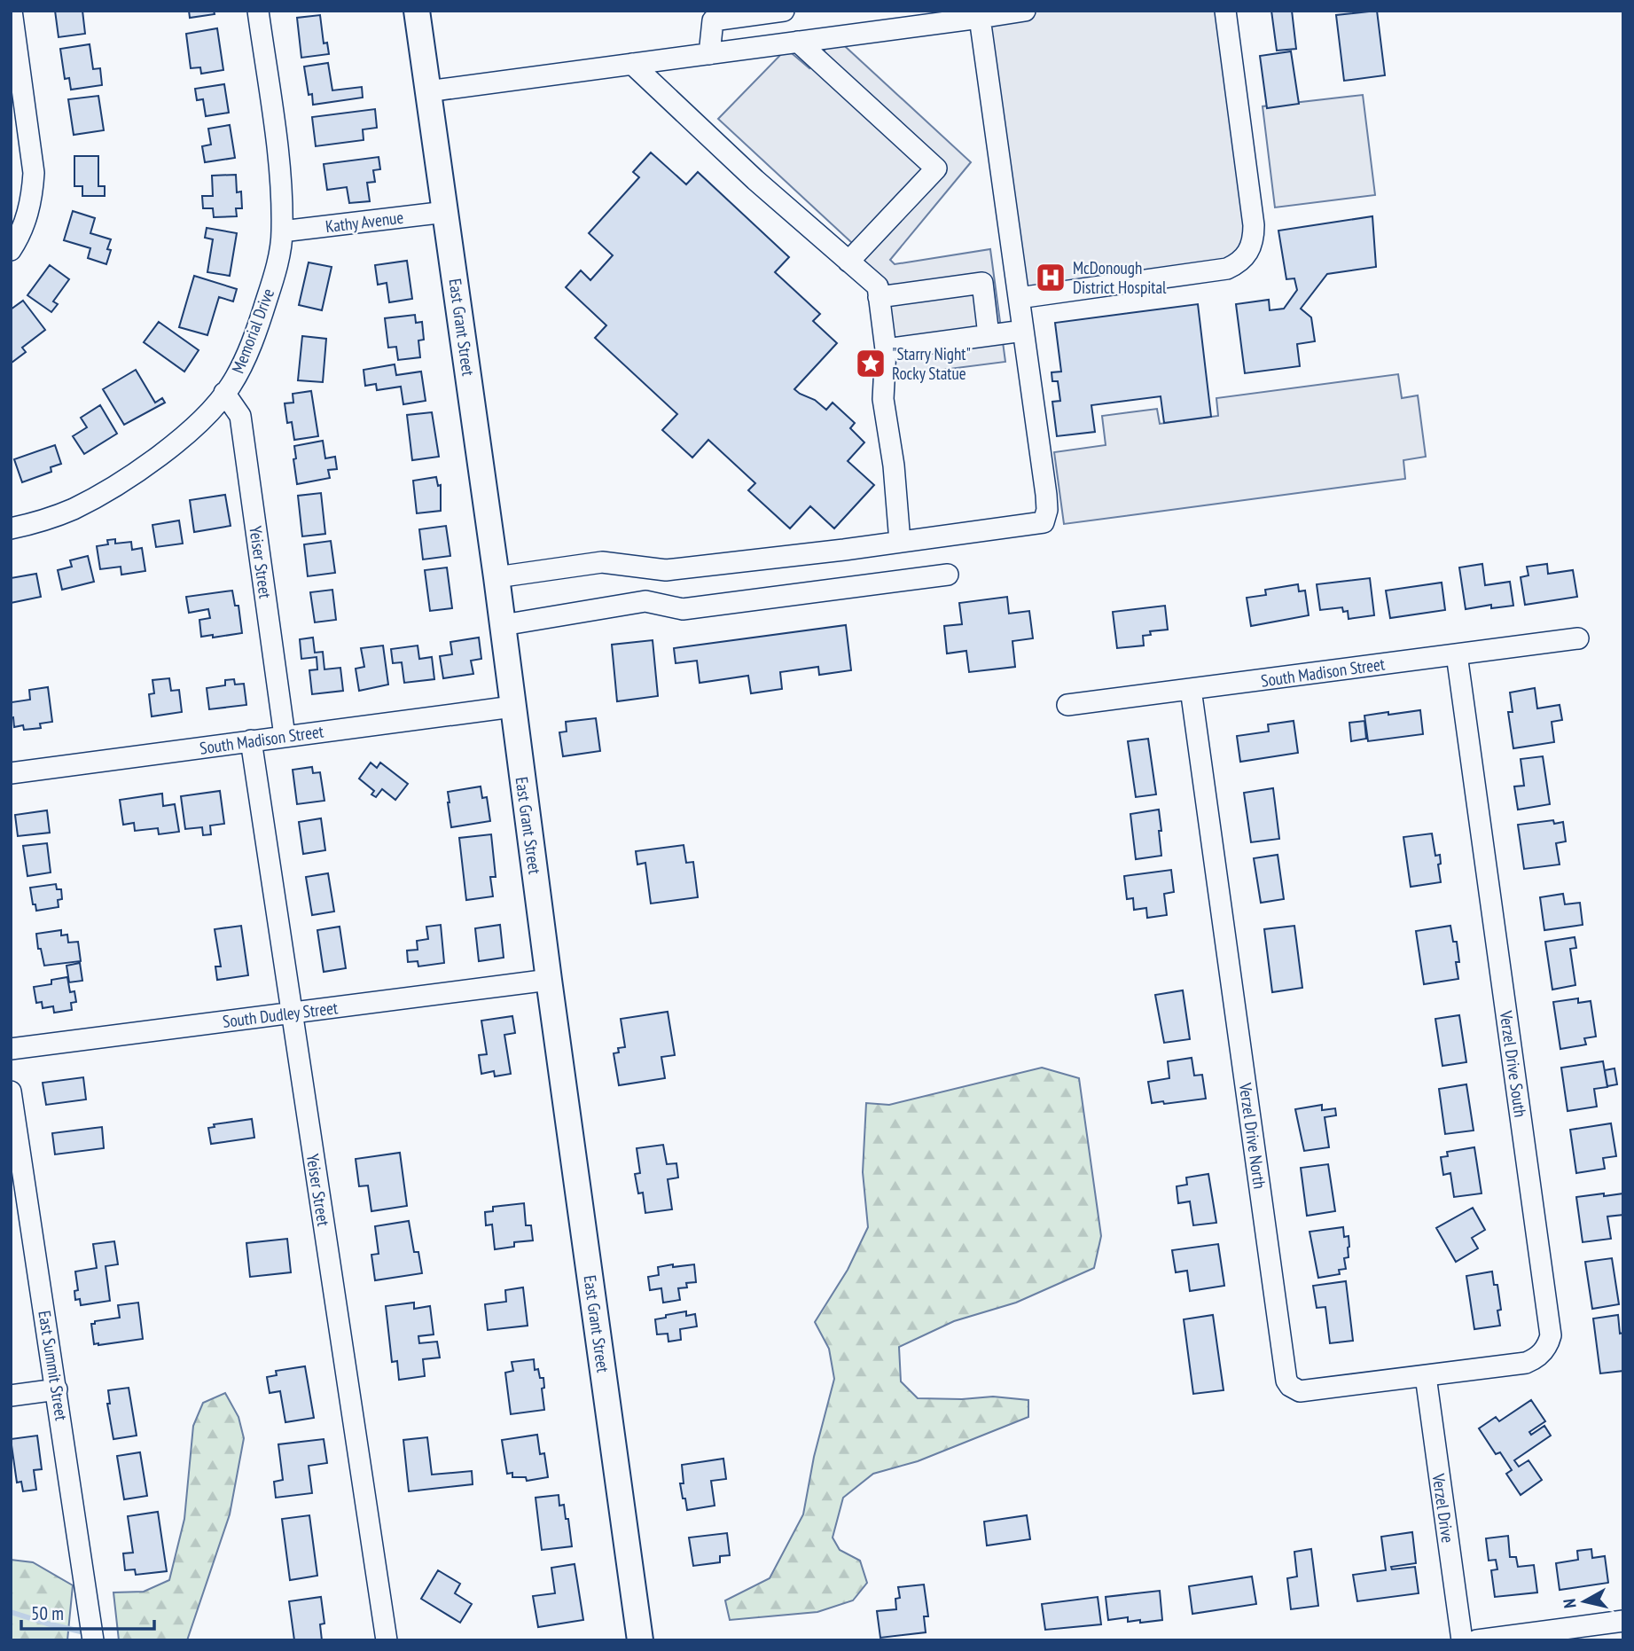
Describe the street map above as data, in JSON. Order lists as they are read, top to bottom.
{
  "streets": {
    "main road": ["East Grant Street"],
    "street": [
      "Kathy Avenue",
      "Memorial Drive",
      "Yeiser Street",
      "South Madison Street",
      "South Dudley Street",
      "Verzel Drive South",
      "Verzel Drive North",
      "East Summit Street",
      "Verzel Drive"
    ]
  },
  "crossings": [
    ["Kathy Avenue", "East Grant Street"],
    ["Kathy Avenue", "Memorial Drive"],
    ["East Grant Street", "South Madison Street"],
    ["East Grant Street", "South Dudley Street"],
    ["Memorial Drive", "Yeiser Street"],
    ["Yeiser Street", "South Madison Street"],
    ["Yeiser Street", "South Dudley Street"],
    ["South Madison Street", "Verzel Drive South"],
    ["South Madison Street", "Verzel Drive North"],
    ["Verzel Drive South", "Verzel Drive North"],
    ["Verzel Drive South", "Verzel Drive"],
    ["Verzel Drive North", "Verzel Drive"]
  ],
  "places": {
    "hospital": ["McDonough District Hospital"],
    "place": ["\"Starry Night\" Rocky Statue"]
  },
  "scale_bar": "50 m",
  "north": "left"
}
